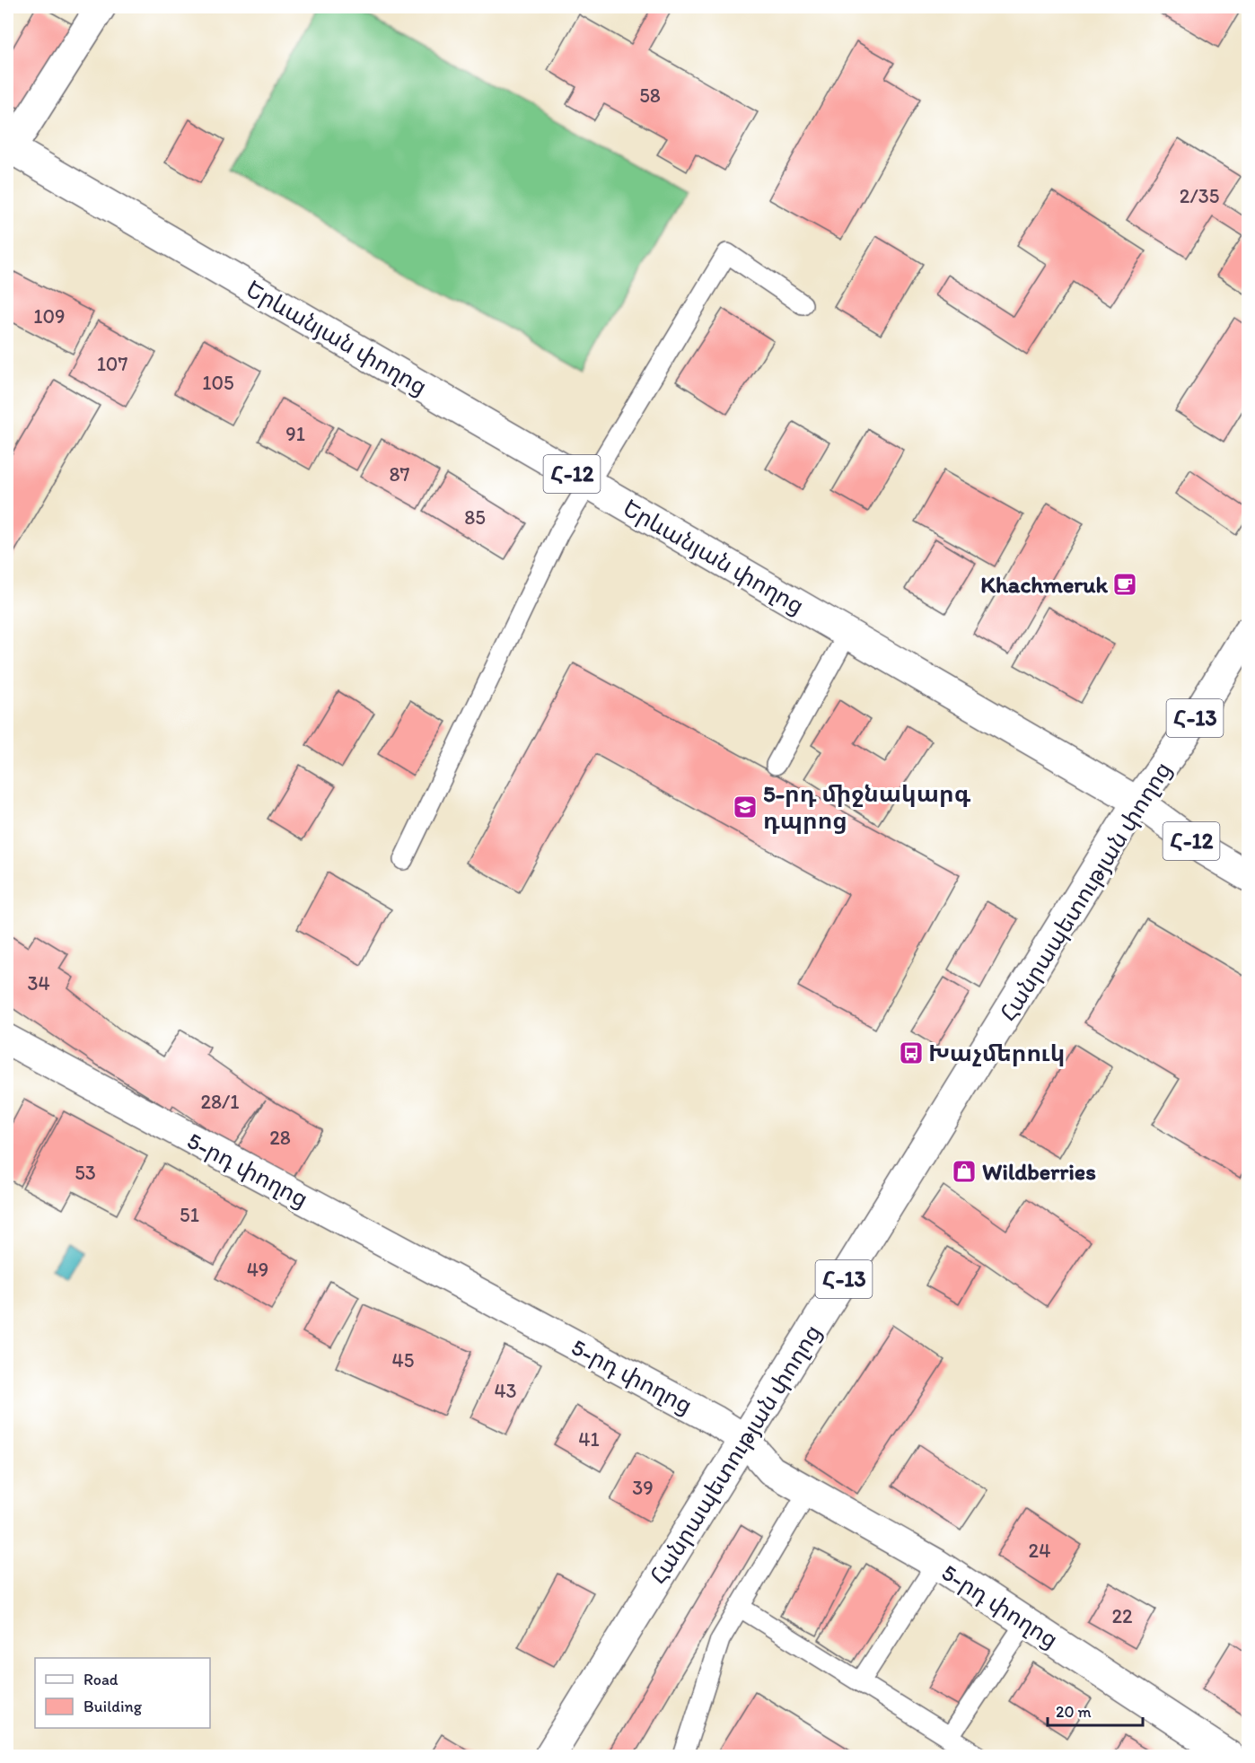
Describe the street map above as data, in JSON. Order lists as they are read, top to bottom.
{
  "streets": {
    "main road": [
      "Երևանյան փողոց",
      "Հ-12",
      "Հ-13",
      "Հանրապետության փողոց",
      "5-րդ փողոց"
    ]
  },
  "crossings": [
    ["Երևանյան փողոց", "Հանրապետության փողոց"],
    ["Հանրապետության փողոց", "5-րդ փողոց"]
  ],
  "places": {
    "cafe": ["Khachmeruk"],
    "school or university": ["5-րդ միջնակարգ դպրոց"],
    "bus stop": ["Խաչմերուկ"],
    "shop": ["Wildberries"]
  },
  "house_numbers": [
    "58",
    "2/35",
    "109",
    "107",
    "105",
    "91",
    "87",
    "85",
    "34",
    "28/1",
    "28",
    "53",
    "51",
    "49",
    "45",
    "43",
    "41",
    "39",
    "24",
    "22"
  ],
  "legend": ["Road", "Building"],
  "scale_bar": "20 m"
}
